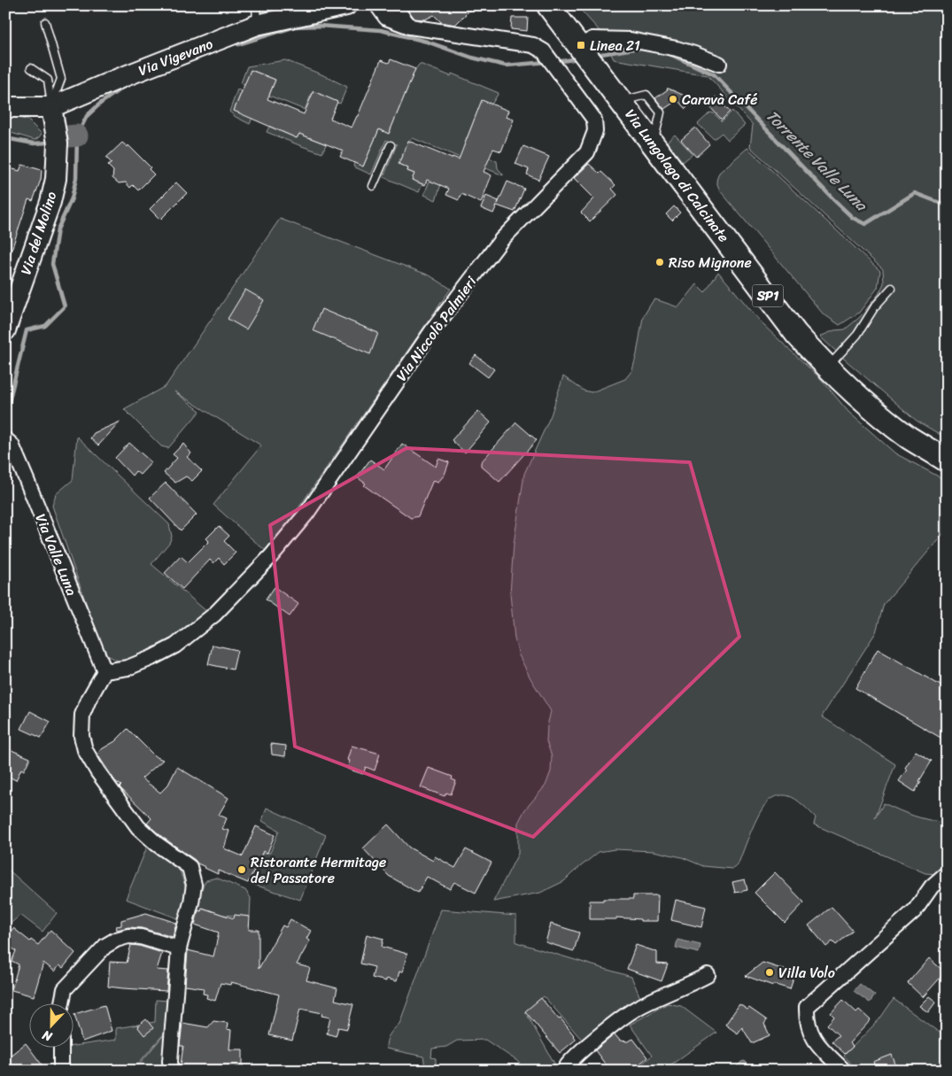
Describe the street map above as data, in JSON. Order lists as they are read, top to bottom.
{
  "streets": {
    "main road": ["Via Lungolago di Calcinate", "SP1"],
    "street": [
      "Via Vigevano",
      "Via del Molino",
      "Via Niccolò Palmieri",
      "Via Valle Luna"
    ]
  },
  "crossings": [
    ["Via Vigevano", "Via del Molino"],
    ["Via Lungolago di Calcinate", "SP1"],
    ["Via Niccolò Palmieri", "Via Valle Luna"]
  ],
  "water": ["Torrente Valle Luna"],
  "places": {
    "transit": ["Linea 21"],
    "other": [
      "Caravà Café",
      "Riso Mignone",
      "Ristorante Hermitage del Passatore",
      "Villa Volo"
    ]
  },
  "north": "bottom"
}
